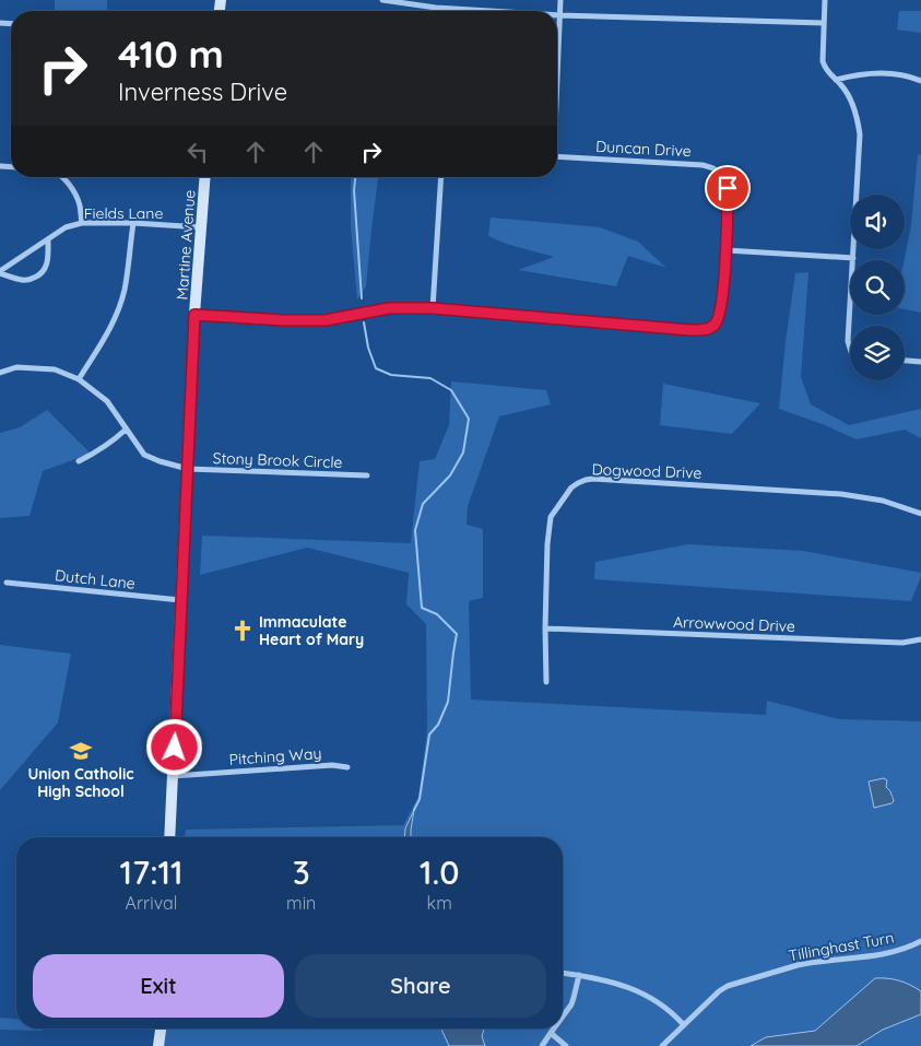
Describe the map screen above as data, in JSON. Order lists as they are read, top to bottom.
{
  "streets": {
    "main road": ["Martine Avenue"],
    "street": [
      "Duncan Drive",
      "Fields Lane",
      "Stony Brook Circle",
      "Dogwood Drive",
      "Dutch Lane",
      "Arrowwood Drive",
      "Pitching Way",
      "Tillinghast Turn"
    ]
  },
  "crossings": [
    ["Fields Lane", "Martine Avenue"],
    ["Martine Avenue", "Stony Brook Circle"],
    ["Martine Avenue", "Dutch Lane"],
    ["Martine Avenue", "Pitching Way"],
    ["Dogwood Drive", "Arrowwood Drive"]
  ],
  "places": {
    "church": ["Immaculate Heart of Mary"],
    "school or university": ["Union Catholic High School"]
  },
  "page": {
    "turn": ["410 m", "Inverness Drive"],
    "eta": [
      "17:11",
      "Arrival",
      "3",
      "min",
      "1.0",
      "km"
    ],
    "buttons": ["Exit", "Share"]
  }
}
